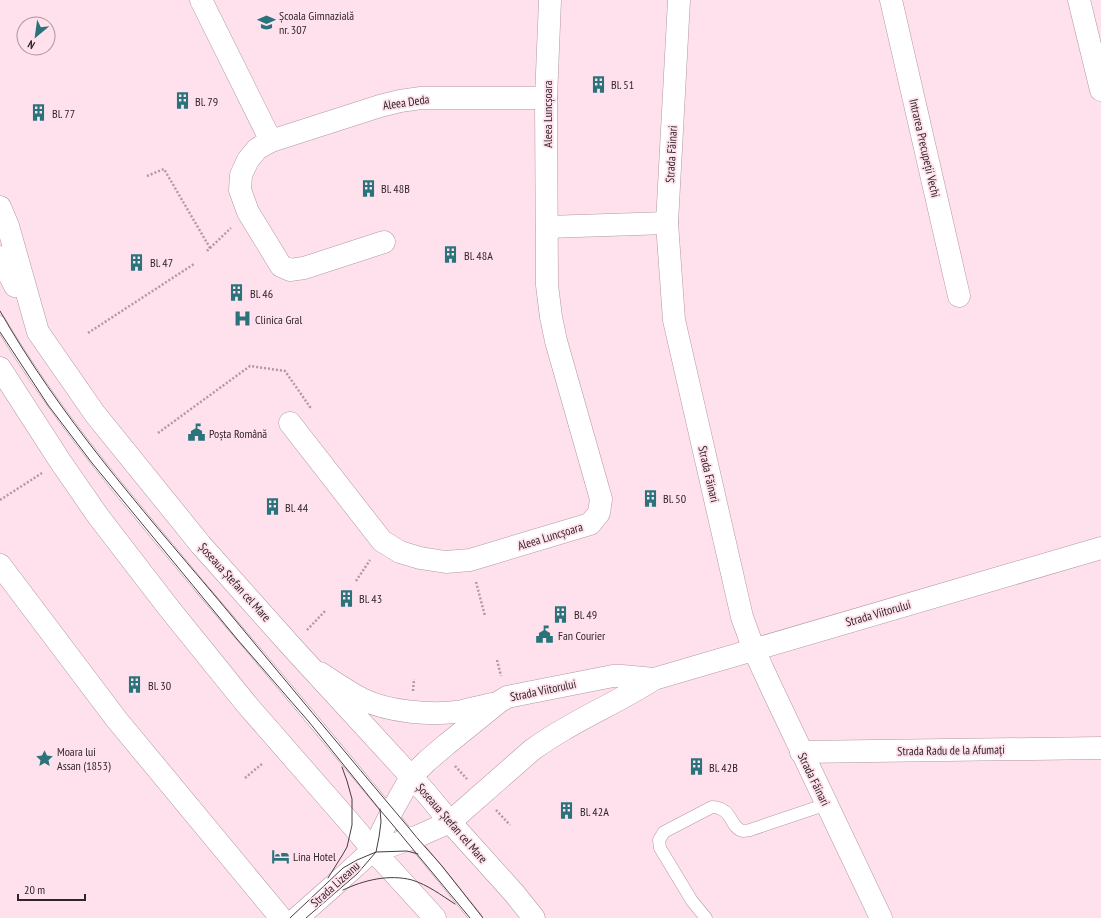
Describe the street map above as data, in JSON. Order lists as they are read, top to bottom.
{
  "streets": {
    "street": [
      "Aleea Deda",
      "Aleea Luncșoara",
      "Intrarea Precupeții Vechi",
      "Strada Făinari",
      "Șoseaua Ștefan cel Mare",
      "Strada Viitorului",
      "Strada Radu de la Afumați",
      "Strada Lizeanu"
    ]
  },
  "crossings": [
    ["Aleea Deda", "Aleea Luncșoara"],
    ["Strada Făinari", "Strada Viitorului"],
    ["Strada Făinari", "Strada Radu de la Afumați"],
    ["Șoseaua Ștefan cel Mare", "Strada Viitorului"],
    ["Strada Viitorului", "Strada Lizeanu"]
  ],
  "places": {
    "school or university": ["Școala Gimnazială nr. 307"],
    "building": [
      "Bl. 51",
      "Bl. 79",
      "Bl. 77",
      "Bl. 48B",
      "Bl. 48A",
      "Bl. 47",
      "Bl. 46",
      "Bl. 50",
      "Bl. 44",
      "Bl. 43",
      "Bl. 49",
      "Bl. 30",
      "Bl. 42B",
      "Bl. 42A"
    ],
    "hospital": ["Clinica Gral"],
    "public building": ["Poșta Română", "Fan Courier"],
    "place": ["Moara lui Assan (1853)"],
    "hotel": ["Lina Hotel"]
  },
  "scale_bar": "20 m",
  "north": "bottom left"
}
